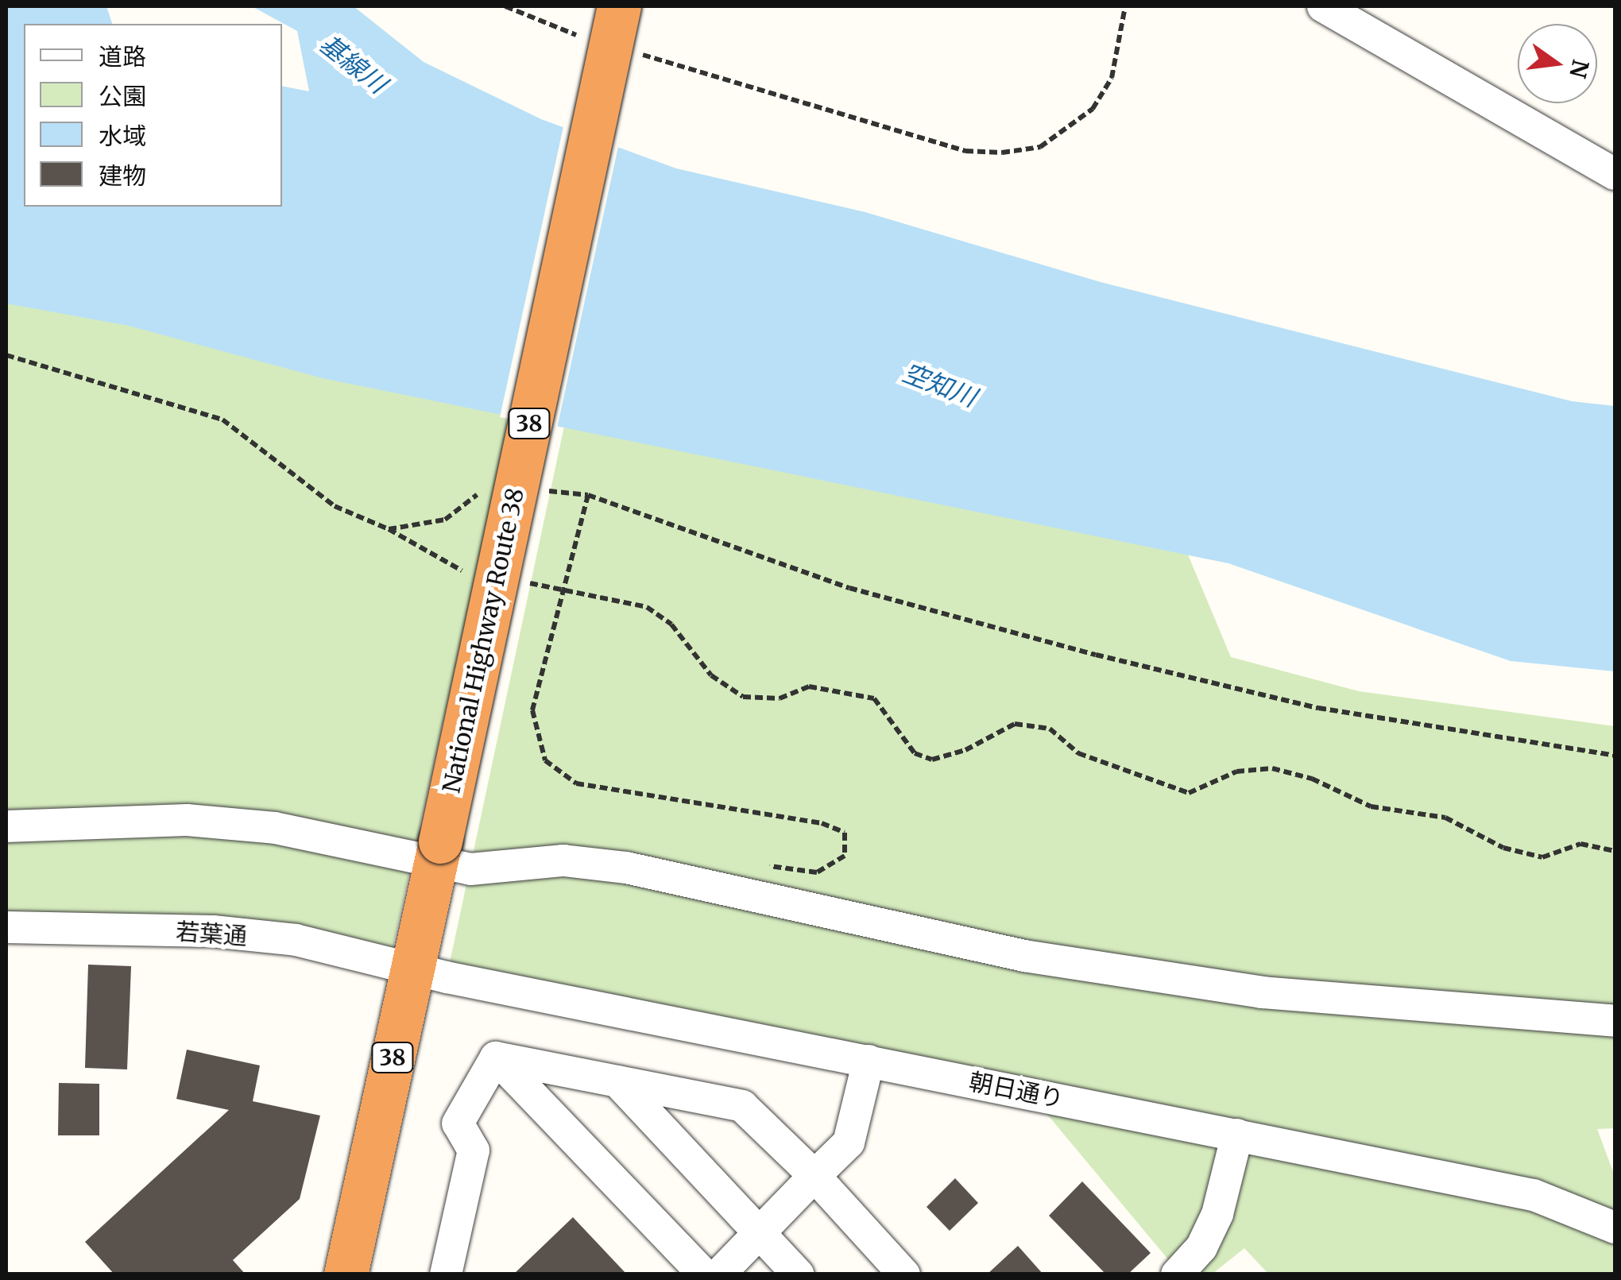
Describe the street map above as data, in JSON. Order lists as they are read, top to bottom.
{
  "streets": {
    "highway": ["38", "National Highway Route 38"],
    "street": ["若葉通", "朝日通り"]
  },
  "crossings": [
    ["National Highway Route 38", "若葉通"],
    ["National Highway Route 38", "朝日通り"],
    ["若葉通", "朝日通り"]
  ],
  "water": ["基線川", "空知川"],
  "legend": [
    "道路",
    "公園",
    "水域",
    "建物"
  ],
  "north": "right"
}
